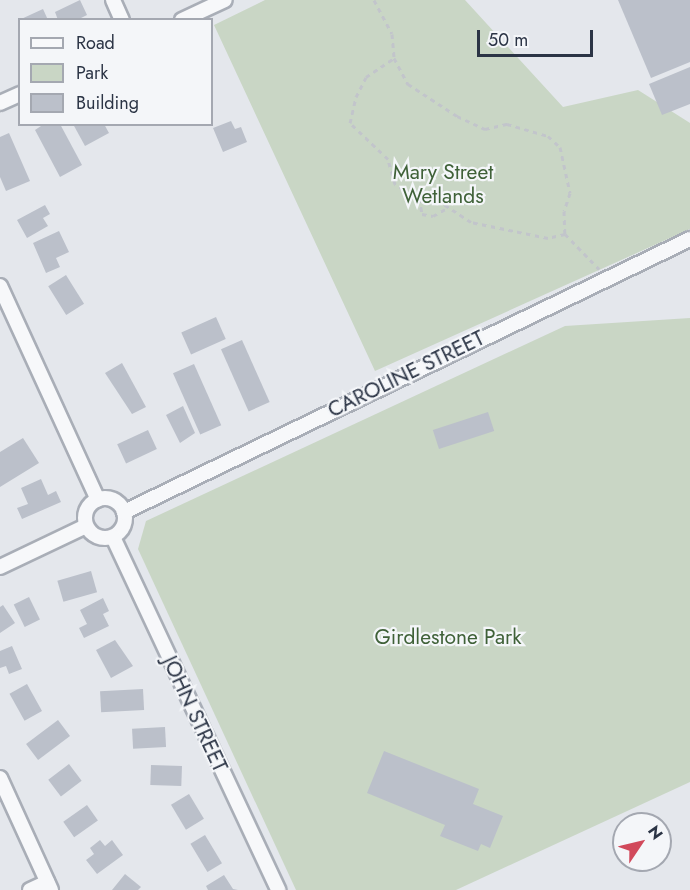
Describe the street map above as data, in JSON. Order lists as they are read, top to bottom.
{
  "streets": {
    "street": ["CAROLINE STREET", "JOHN STREET"]
  },
  "crossings": [
    ["CAROLINE STREET", "JOHN STREET"]
  ],
  "parks": ["Mary Street Wetlands", "Girdlestone Park"],
  "legend": ["Road", "Park", "Building"],
  "scale_bar": "50 m",
  "north": "top right"
}
